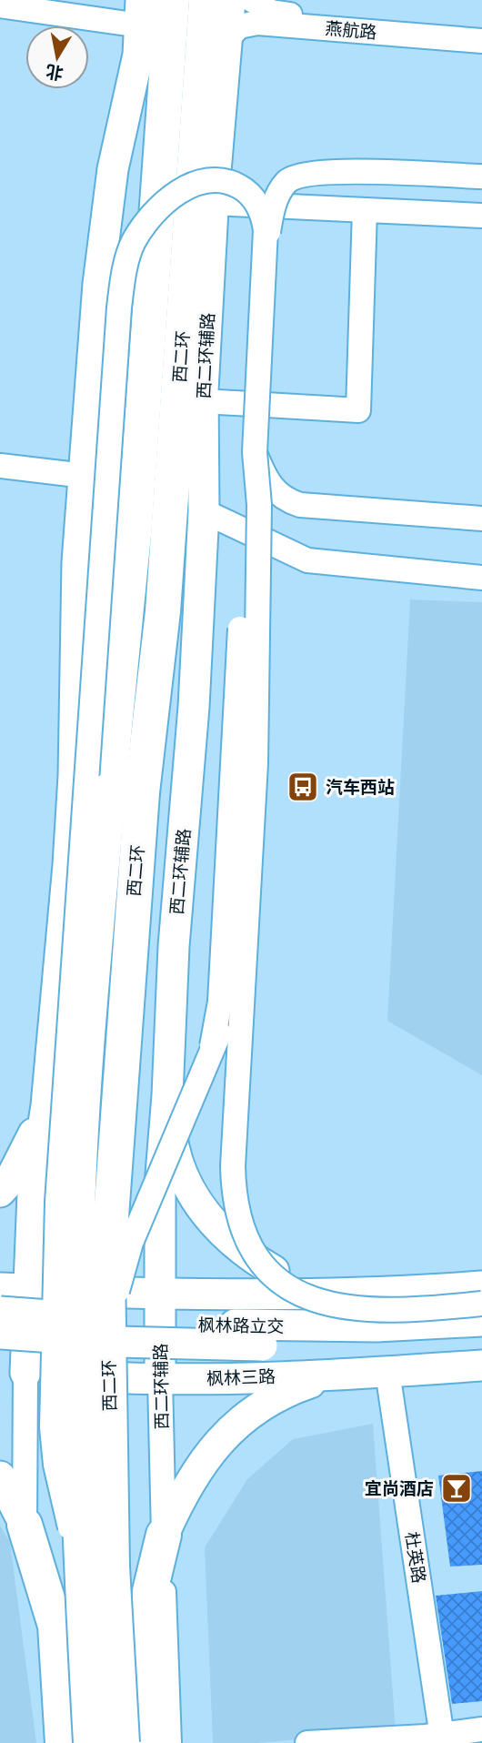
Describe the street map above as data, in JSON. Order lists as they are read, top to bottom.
{
  "streets": {
    "highway": ["西二环"],
    "main road": ["西二环辅路", "枫林路立交", "枫林三路"],
    "street": ["燕航路", "杜英路"]
  },
  "crossings": [
    ["燕航路", "西二环辅路"],
    ["西二环辅路", "枫林三路"],
    ["枫林三路", "杜英路"]
  ],
  "places": {
    "bus stop": ["汽车西站"],
    "bar": ["宜尚酒店"]
  },
  "north": "bottom"
}
